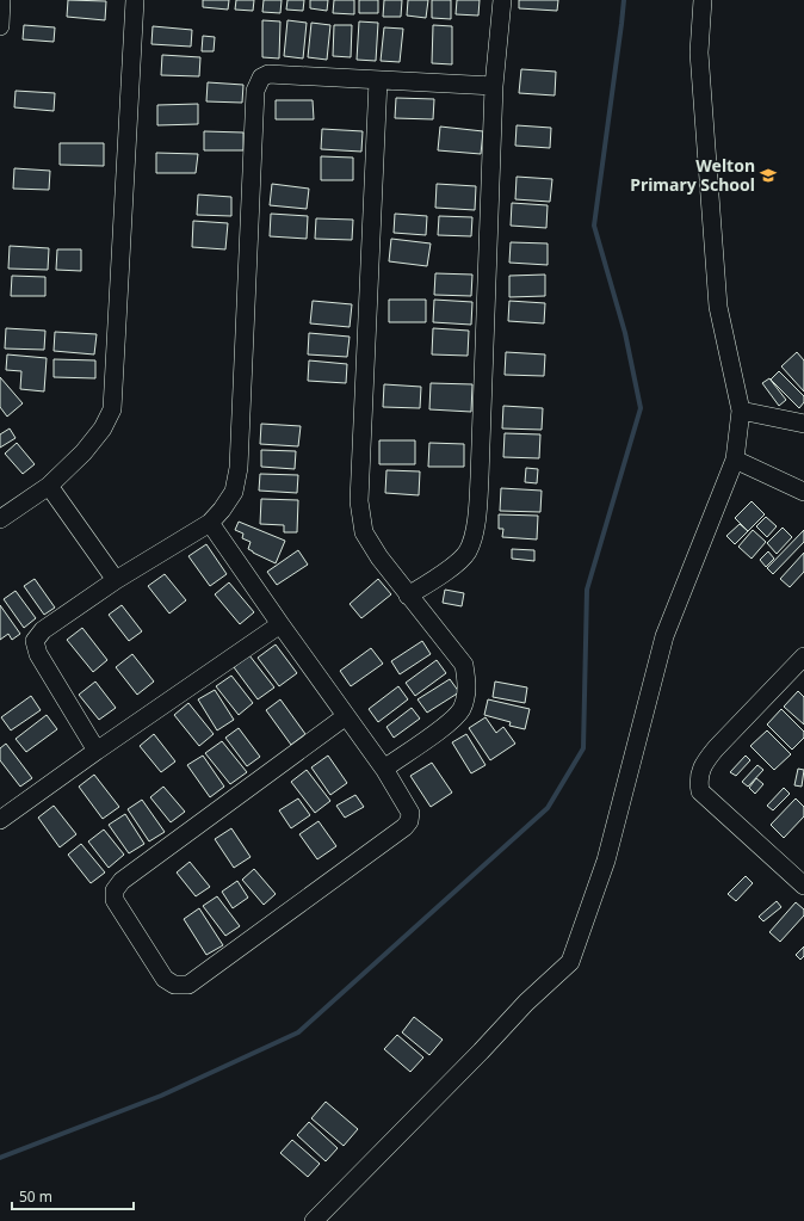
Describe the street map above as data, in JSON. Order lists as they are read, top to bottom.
{
  "places": {
    "school or university": ["Welton Primary School"]
  },
  "scale_bar": "50 m"
}
